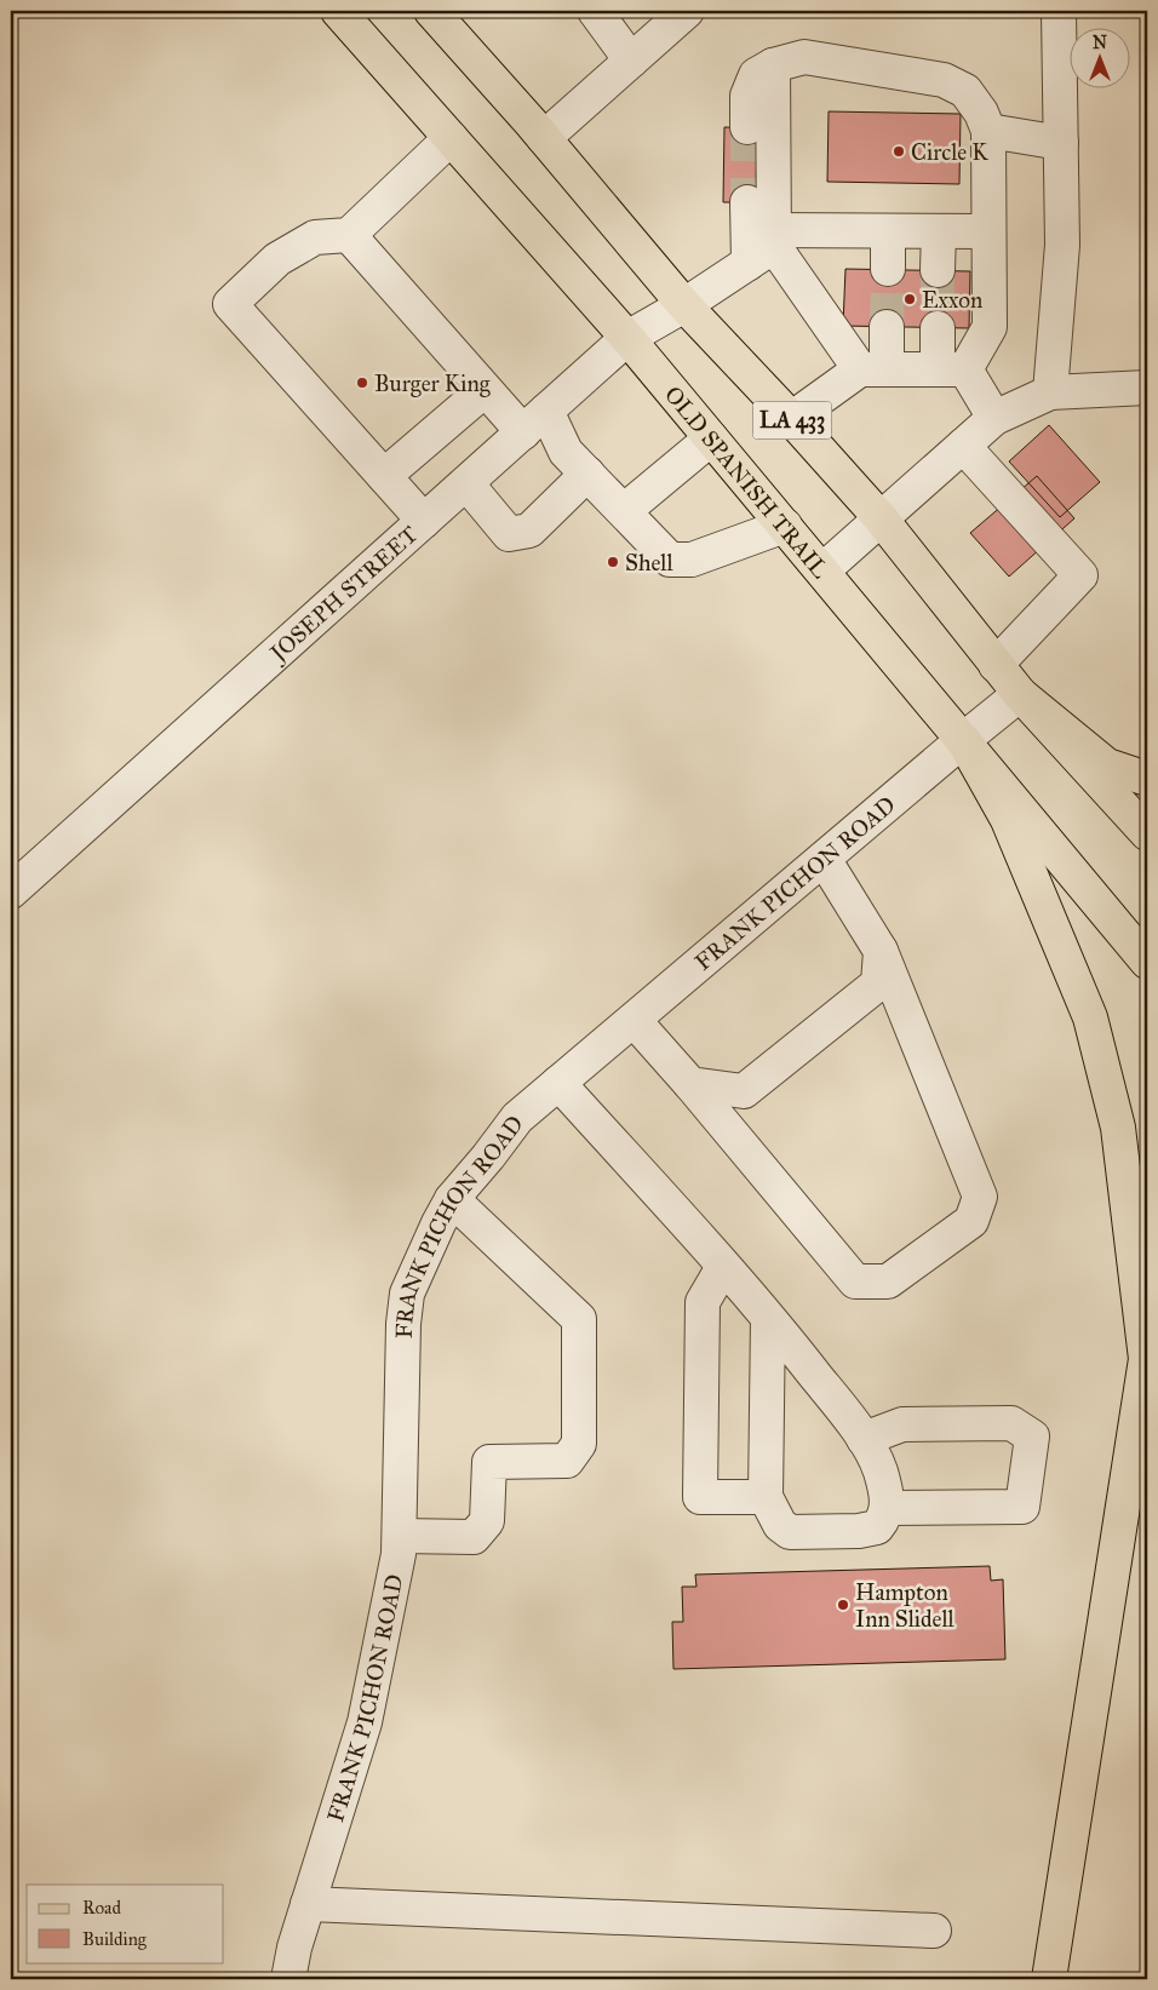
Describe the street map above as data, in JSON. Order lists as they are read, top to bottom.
{
  "streets": {
    "main road": ["LA 433", "OLD SPANISH TRAIL"],
    "street": ["JOSEPH STREET", "FRANK PICHON ROAD"]
  },
  "crossings": [
    ["LA 433", "JOSEPH STREET"],
    ["LA 433", "FRANK PICHON ROAD"],
    ["OLD SPANISH TRAIL", "JOSEPH STREET"],
    ["OLD SPANISH TRAIL", "FRANK PICHON ROAD"]
  ],
  "places": [
    "Circle K",
    "Exxon",
    "Burger King",
    "Shell",
    "Hampton Inn Slidell"
  ],
  "legend": ["Road", "Building"],
  "north": "top"
}
